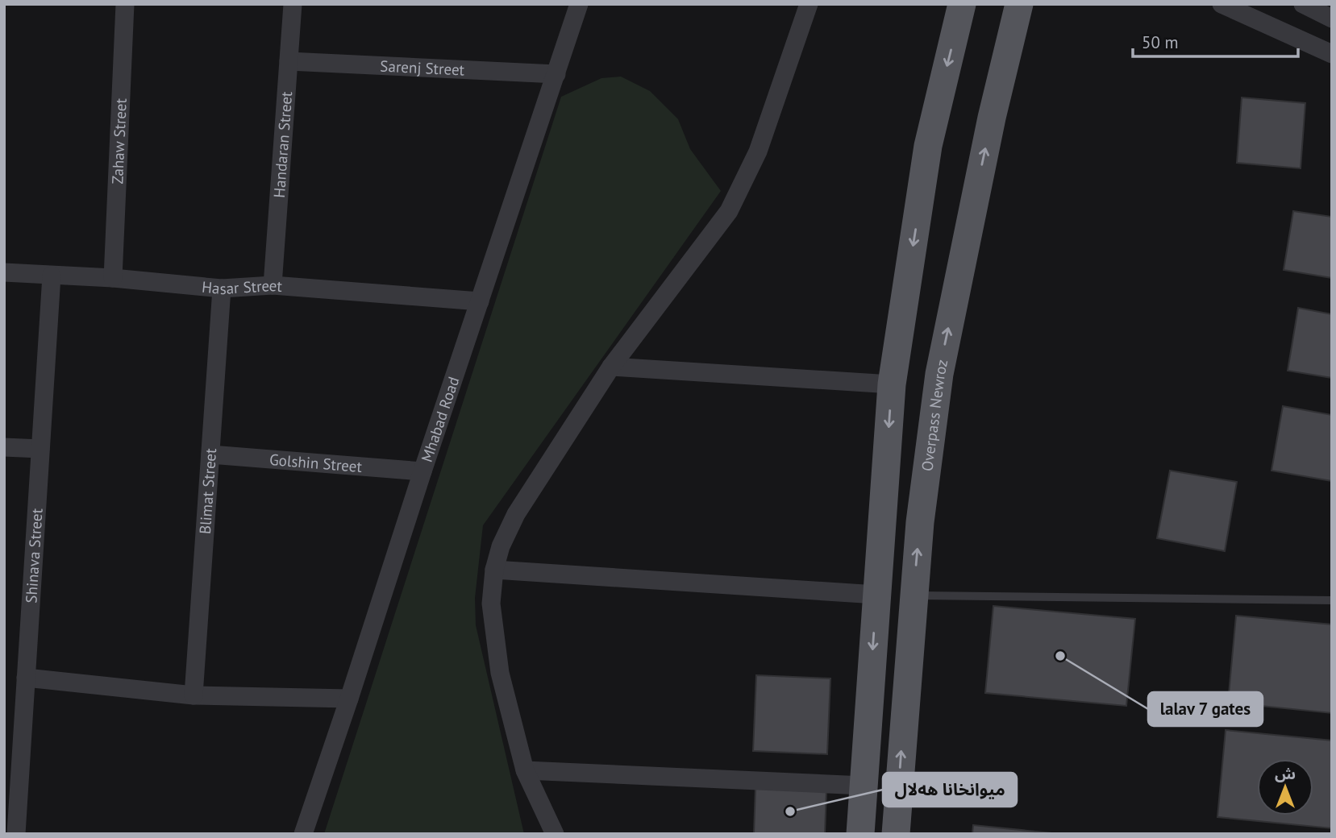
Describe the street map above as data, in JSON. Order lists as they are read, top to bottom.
{
  "streets": {
    "main road": ["Overpass Newroz"],
    "street": [
      "Sarenj Street",
      "Zahaw Street",
      "Handaran Street",
      "Hasar Street",
      "Mhabad Road",
      "Golshin Street",
      "Blimat Street",
      "Shinava Street"
    ]
  },
  "crossings": [
    ["Sarenj Street", "Handaran Street"],
    ["Sarenj Street", "Mhabad Road"],
    ["Zahaw Street", "Hasar Street"],
    ["Handaran Street", "Hasar Street"],
    ["Hasar Street", "Mhabad Road"],
    ["Hasar Street", "Blimat Street"],
    ["Hasar Street", "Shinava Street"],
    ["Mhabad Road", "Golshin Street"],
    ["Golshin Street", "Blimat Street"]
  ],
  "places": ["lalav 7 gates", "میوانخانا هەلال"],
  "scale_bar": "50 m",
  "north": "top"
}
